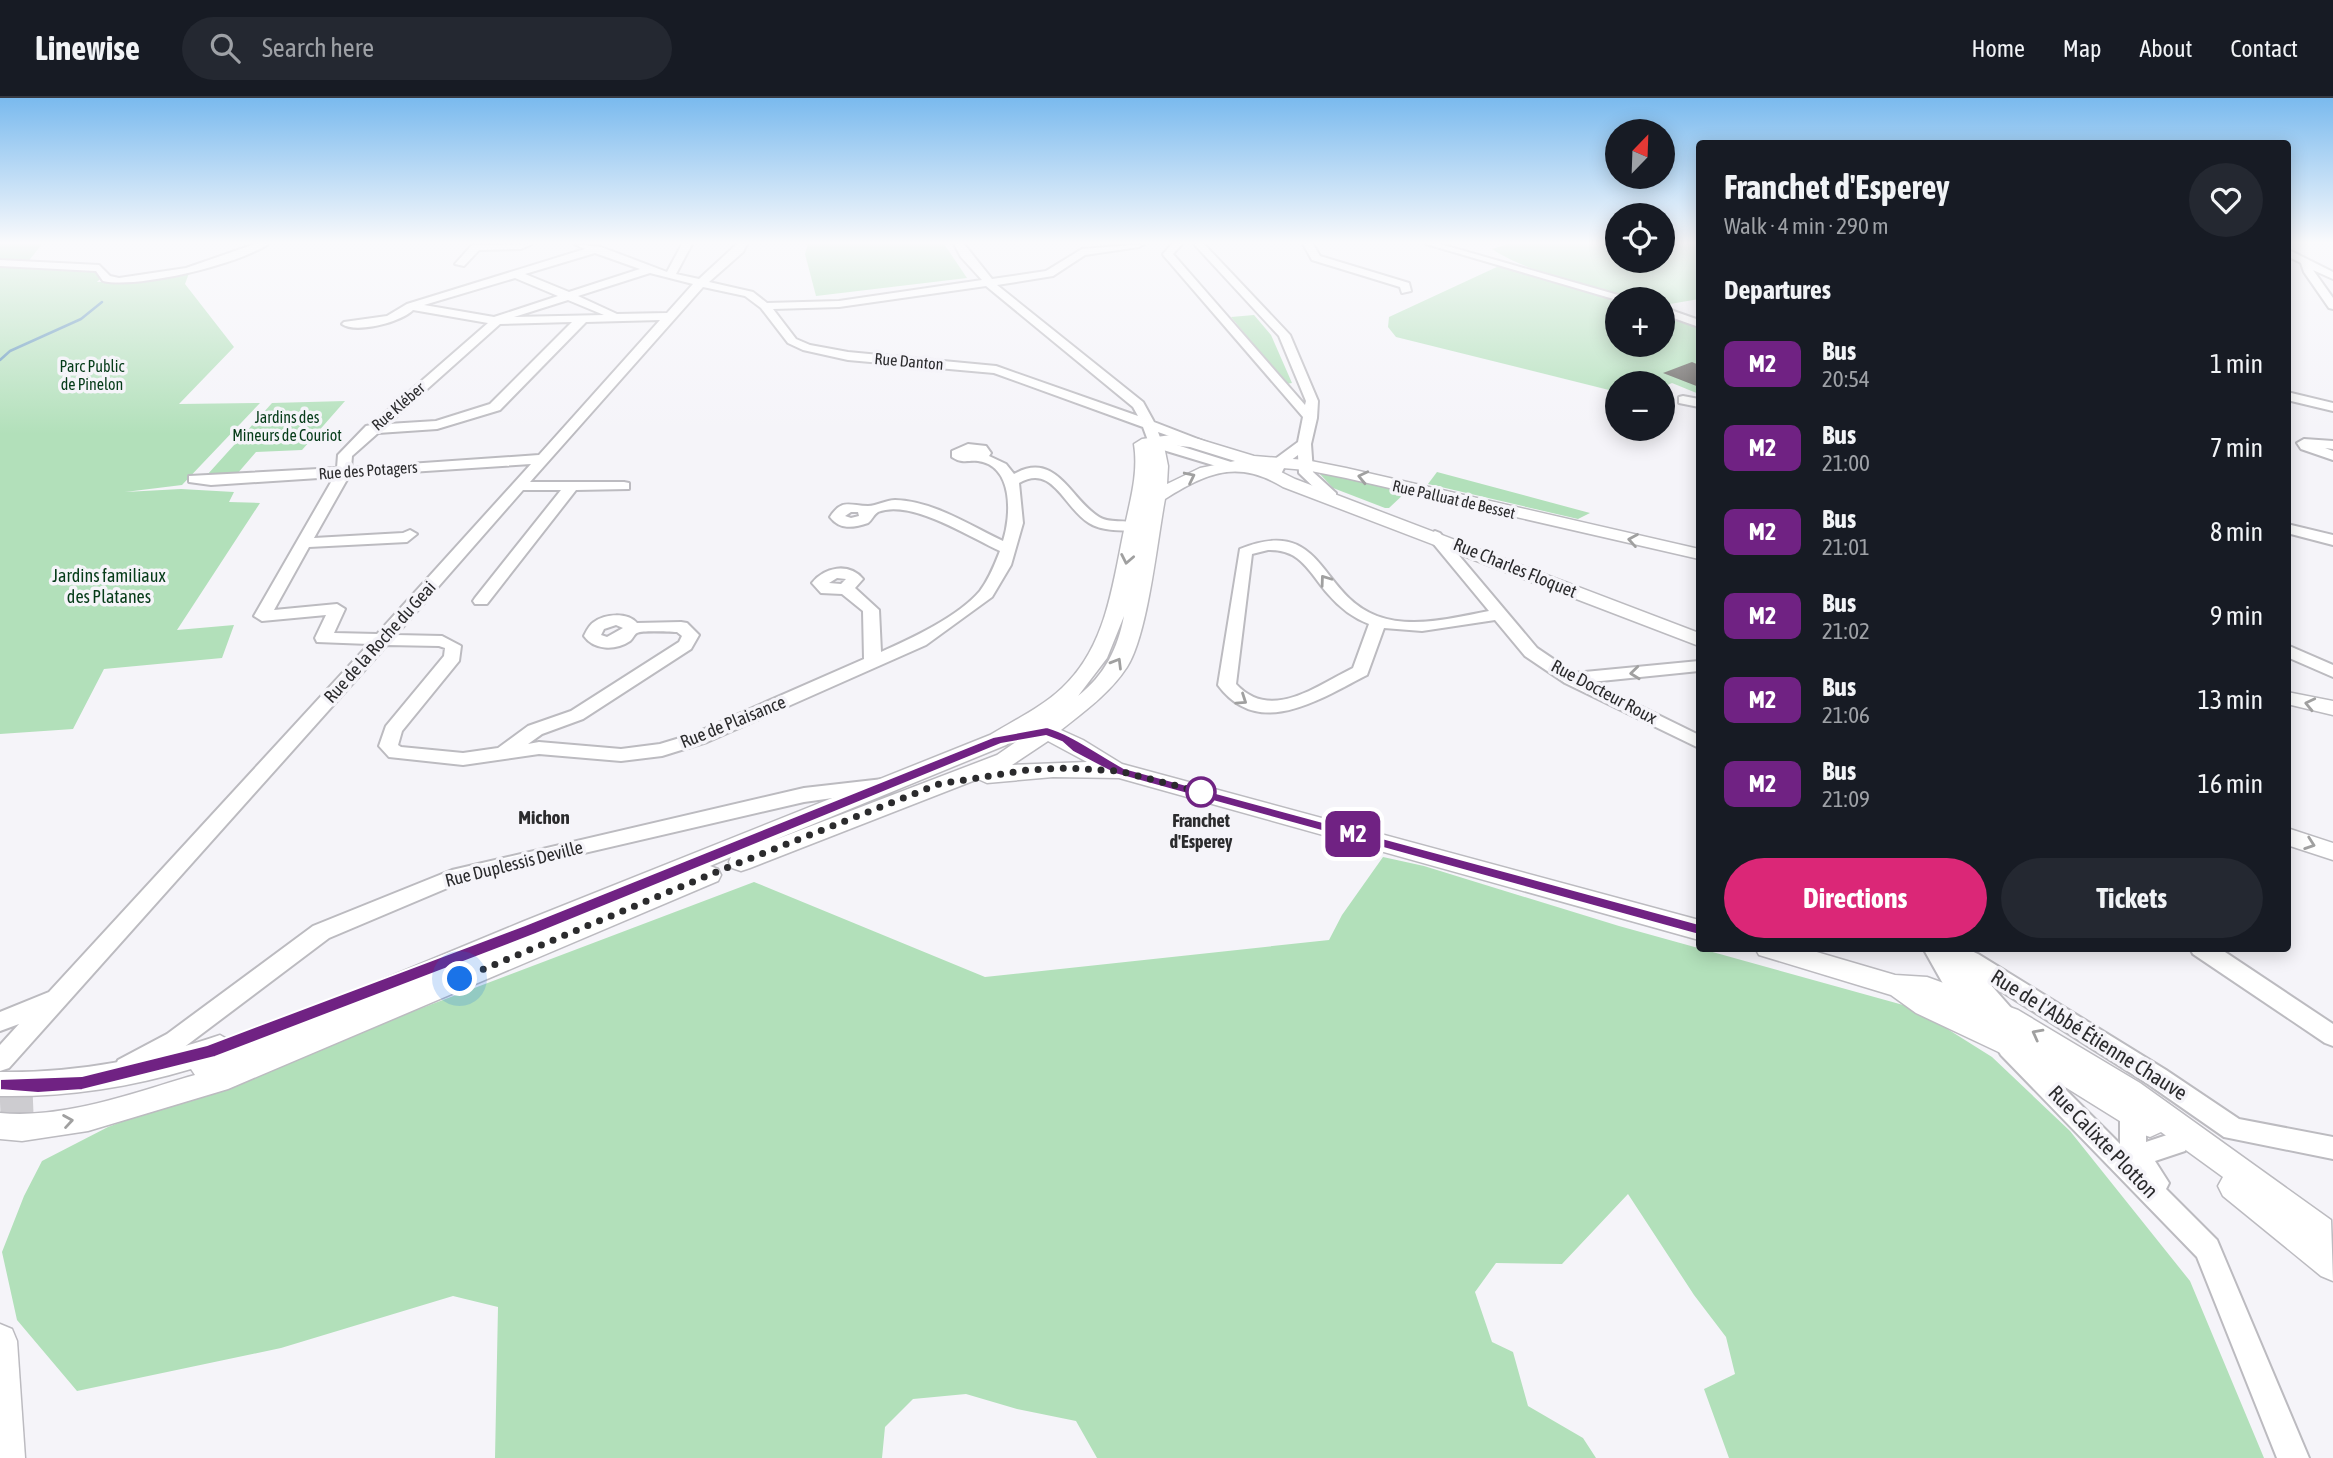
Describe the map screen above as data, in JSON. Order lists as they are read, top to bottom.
{
  "streets": {
    "main road": ["Rue Palluat de Besset", "Rue Charles Floquet"],
    "street": [
      "Rue Danton",
      "Rue Kléber",
      "Rue des Potagers",
      "Rue de la Roche du Geai",
      "Rue Docteur Roux",
      "Rue de Plaisance",
      "Rue Duplessis Deville",
      "Rue de l'Abbé Étienne Chauve",
      "Rue Calixte Plotton"
    ]
  },
  "crossings": [
    ["Rue Danton", "Rue Palluat de Besset"],
    ["Rue Kléber", "Rue des Potagers"],
    ["Rue Kléber", "Rue de la Roche du Geai"],
    ["Rue Kléber", "Rue de Plaisance"],
    ["Rue des Potagers", "Rue de la Roche du Geai"],
    ["Rue Palluat de Besset", "Rue Charles Floquet"],
    ["Rue Charles Floquet", "Rue Docteur Roux"],
    ["Rue de la Roche du Geai", "Rue de Plaisance"]
  ],
  "one_way": ["Rue Palluat de Besset"],
  "districts": ["Michon"],
  "parks": ["Parc Public de Pinelon", "Jardins des Mineurs de Couriot", "Jardins familiaux des Platanes"],
  "places": ["Franchet d'Esperey"],
  "lines": ["bus line M2"],
  "north": "top right",
  "page": {
    "header": "Linewise",
    "search": "Search here",
    "nav": [
      "Home",
      "Map",
      "About",
      "Contact"
    ],
    "on_map": "M2",
    "map_buttons": ["+", "−"],
    "heading": [
      ["Franchet d'Esperey", "Walk · 4 min · 290 m"],
      "Departures"
    ],
    "list": [
      {
        "mark": "M2",
        "name": "Bus",
        "note": "20:54",
        "value": "1 min"
      },
      {
        "mark": "M2",
        "name": "Bus",
        "note": "21:00",
        "value": "7 min"
      },
      {
        "mark": "M2",
        "name": "Bus",
        "note": "21:01",
        "value": "8 min"
      },
      {
        "mark": "M2",
        "name": "Bus",
        "note": "21:02",
        "value": "9 min"
      },
      {
        "mark": "M2",
        "name": "Bus",
        "note": "21:06",
        "value": "13 min"
      },
      {
        "mark": "M2",
        "name": "Bus",
        "note": "21:09",
        "value": "16 min"
      }
    ],
    "buttons": ["Directions", "Tickets"]
  }
}
